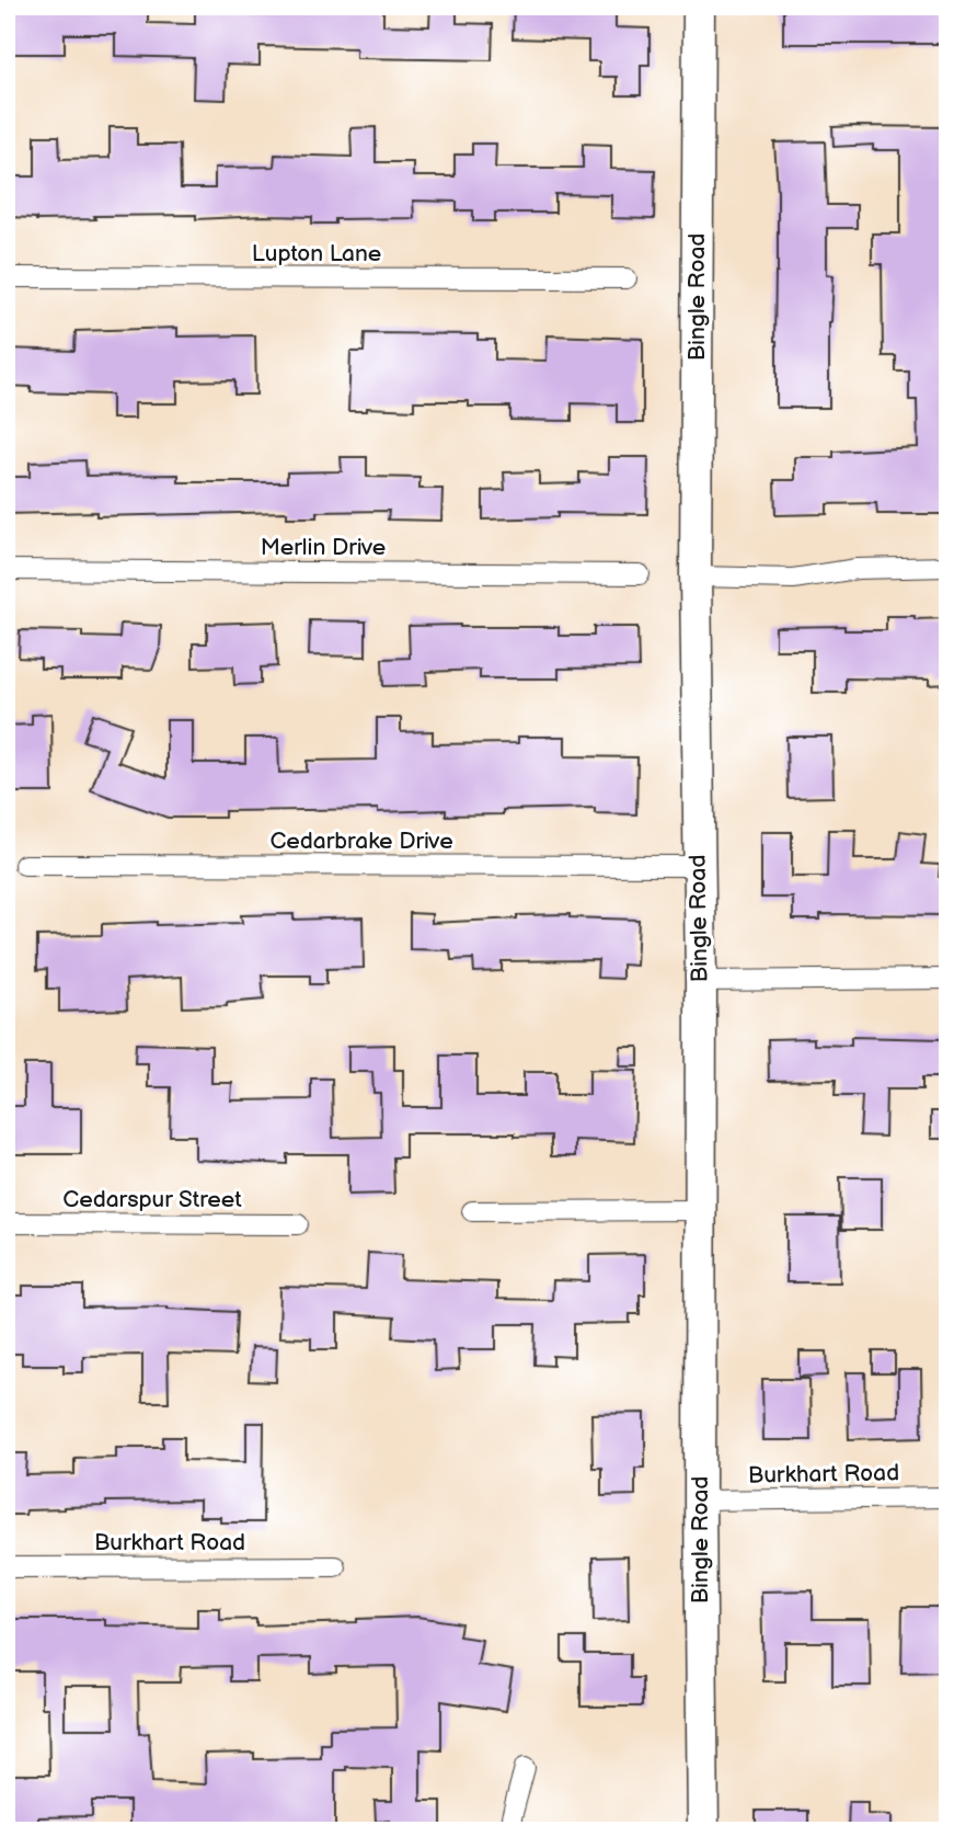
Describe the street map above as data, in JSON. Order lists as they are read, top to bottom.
{
  "streets": {
    "main road": ["Bingle Road"],
    "street": [
      "Lupton Lane",
      "Merlin Drive",
      "Cedarbrake Drive",
      "Cedarspur Street",
      "Burkhart Road"
    ]
  },
  "crossings": [
    ["Bingle Road", "Cedarbrake Drive"],
    ["Bingle Road", "Burkhart Road"]
  ]
}
